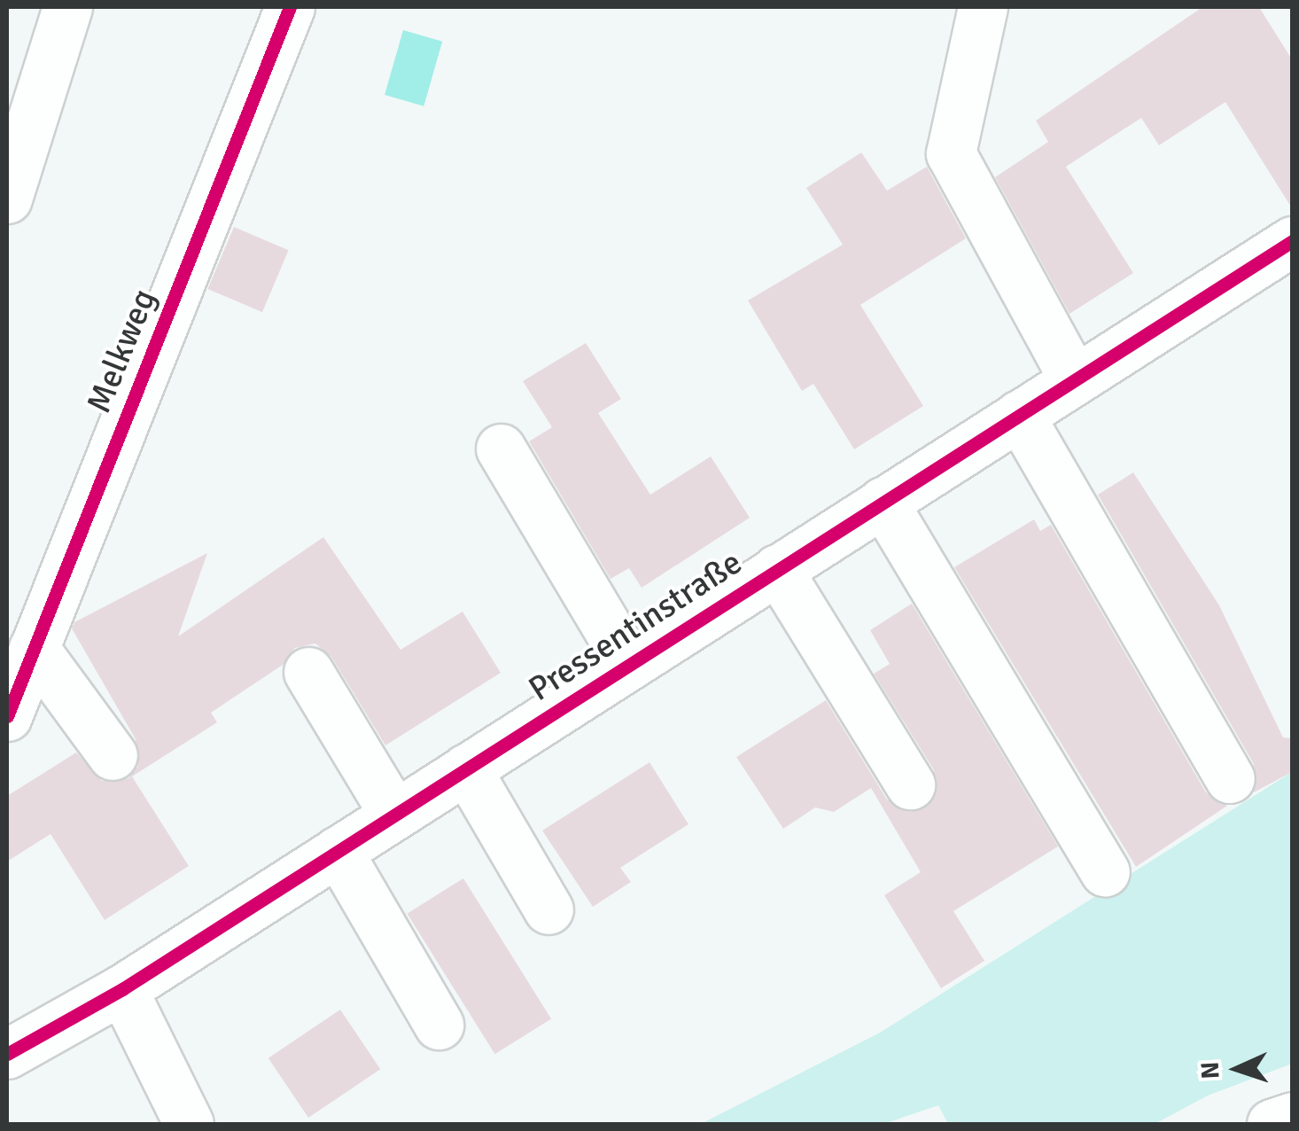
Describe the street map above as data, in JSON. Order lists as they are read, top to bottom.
{
  "streets": {
    "street": ["Melkweg", "Pressentinstraße"]
  },
  "north": "left"
}
